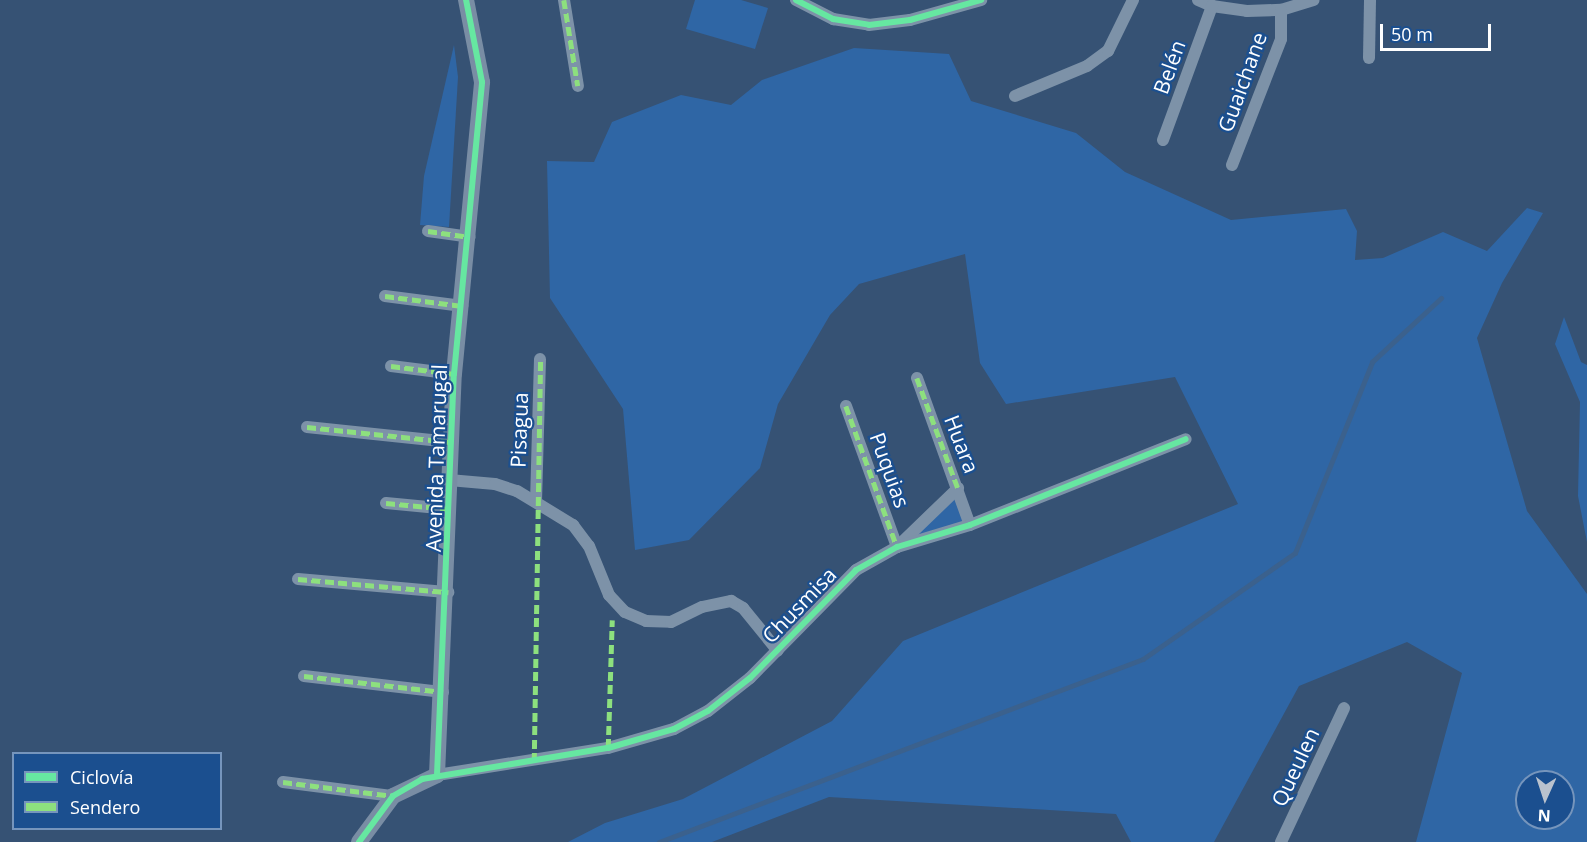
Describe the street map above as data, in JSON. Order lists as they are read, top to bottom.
{
  "streets": {
    "street": [
      "Belén",
      "Guaichane",
      "Pisagua",
      "Huara",
      "Avenida Tamarugal",
      "Puquias",
      "Chusmisa",
      "Queulen"
    ]
  },
  "crossings": [
    ["Huara", "Chusmisa"],
    ["Avenida Tamarugal", "Chusmisa"],
    ["Puquias", "Chusmisa"]
  ],
  "legend": ["Ciclovía", "Sendero"],
  "scale_bar": "50 m",
  "north": "bottom"
}
